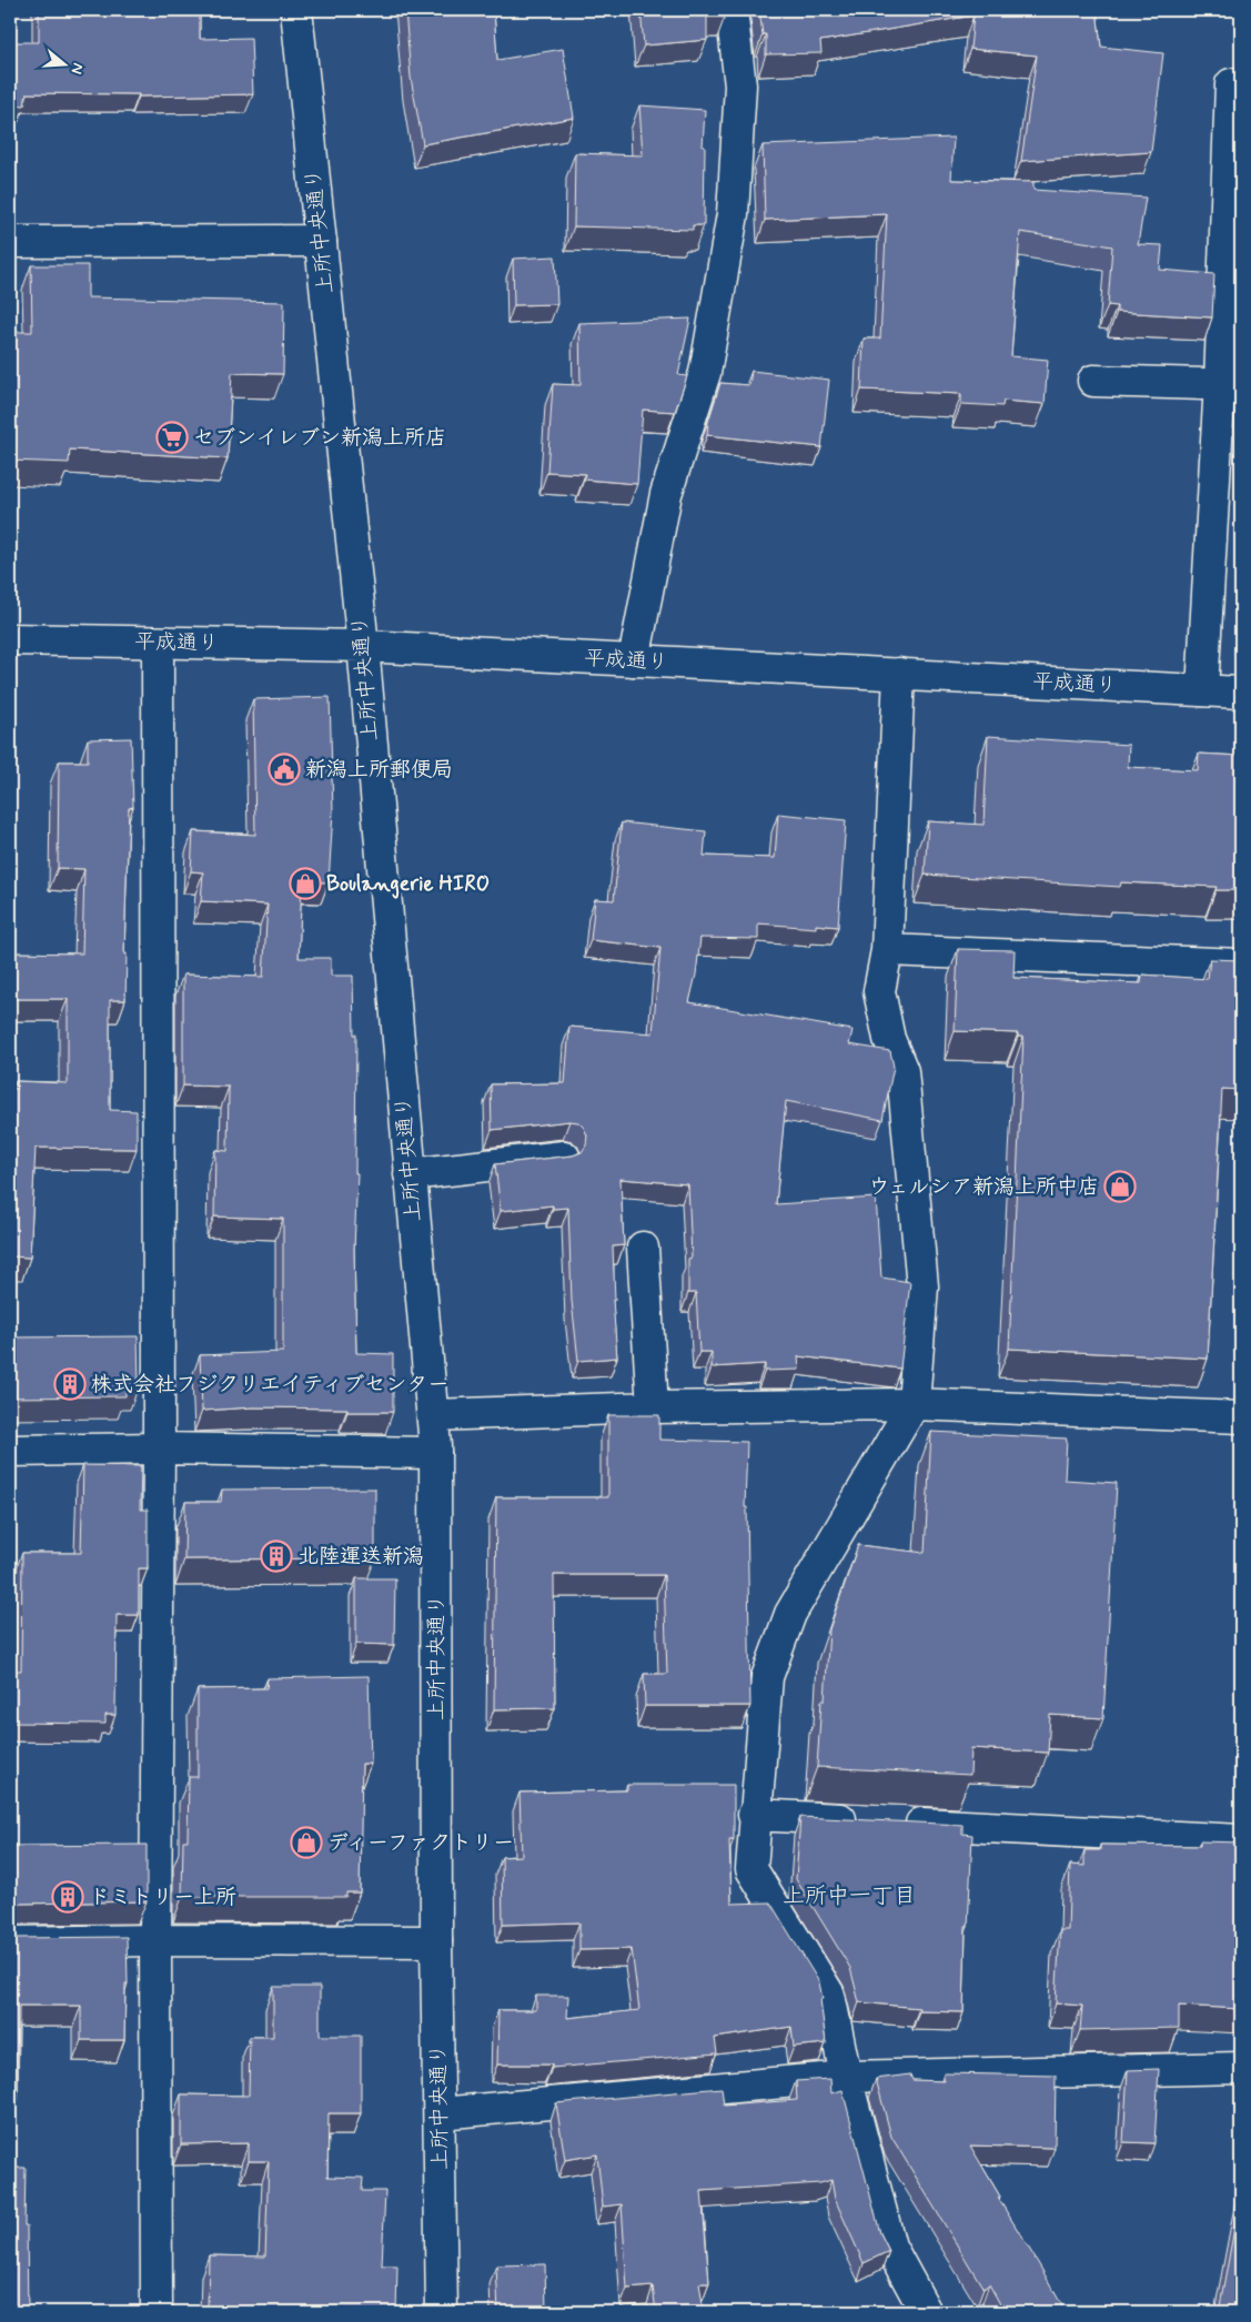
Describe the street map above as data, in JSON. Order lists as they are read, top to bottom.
{
  "streets": {
    "street": ["上所中央通り", "平成通り"]
  },
  "crossings": [
    ["上所中央通り", "平成通り"]
  ],
  "districts": ["上所中一丁目"],
  "places": {
    "supermarket": ["セブンイレブン新潟上所店"],
    "public building": ["新潟上所郵便局"],
    "shop": ["Boulangerie HIRO", "ウェルシア新潟上所中店", "ディーファクトリー"],
    "building": ["株式会社フジクリエイティブセンター", "北陸運送新潟", "ドミトリー上所"]
  },
  "north": "right"
}
